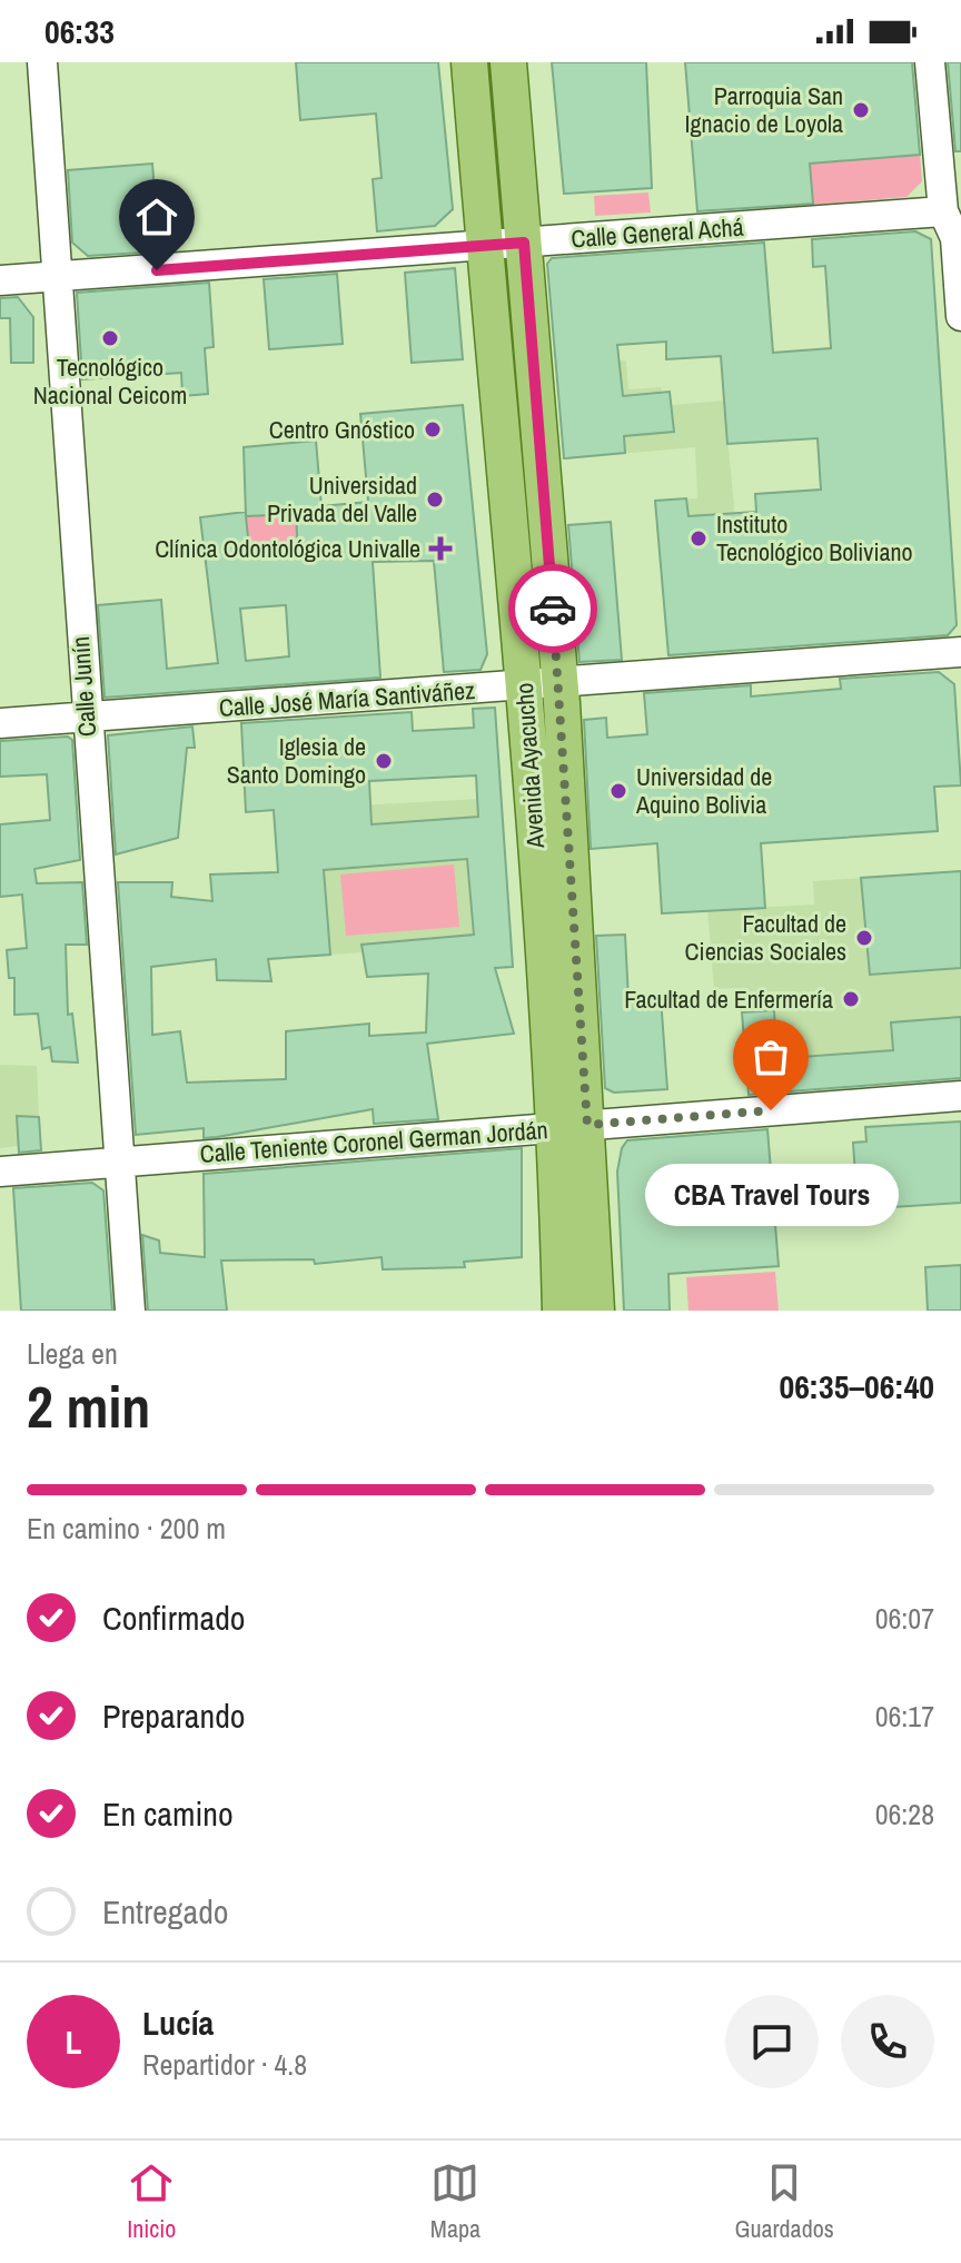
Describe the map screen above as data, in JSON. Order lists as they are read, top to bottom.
{
  "streets": {
    "main road": ["Avenida Ayacucho"],
    "street": [
      "Calle General Achá",
      "Calle Junín",
      "Calle José María Santiváñez",
      "Calle Teniente Coronel German Jordán"
    ]
  },
  "crossings": [
    ["Calle General Achá", "Calle Junín"],
    ["Calle General Achá", "Avenida Ayacucho"],
    ["Calle Junín", "Calle José María Santiváñez"],
    ["Calle Junín", "Calle Teniente Coronel German Jordán"],
    ["Calle José María Santiváñez", "Avenida Ayacucho"],
    ["Avenida Ayacucho", "Calle Teniente Coronel German Jordán"]
  ],
  "places": {
    "other": [
      "Parroquia San Ignacio de Loyola",
      "Tecnológico Nacional Ceicom",
      "Centro Gnóstico",
      "Universidad Privada del Valle",
      "Instituto Tecnológico Boliviano",
      "Iglesia de Santo Domingo",
      "Universidad de Aquino Bolivia",
      "Facultad de Ciencias Sociales",
      "Facultad de Enfermería",
      "CBA Travel Tours"
    ],
    "health": ["Clínica Odontológica Univalle"]
  },
  "page": {
    "status": "06:33",
    "bubble": "CBA Travel Tours",
    "heading": ["2 min", "Llega en", "06:35–06:40"],
    "panel": ["Lucía", "Repartidor · 4.8"],
    "bar": "En camino · 200 m",
    "list": [
      ["Confirmado", "06:07"],
      ["Preparando", "06:17"],
      ["En camino", "06:28"],
      "Entregado"
    ],
    "round": "L",
    "tabs": ["Inicio", "Mapa", "Guardados"]
  }
}
